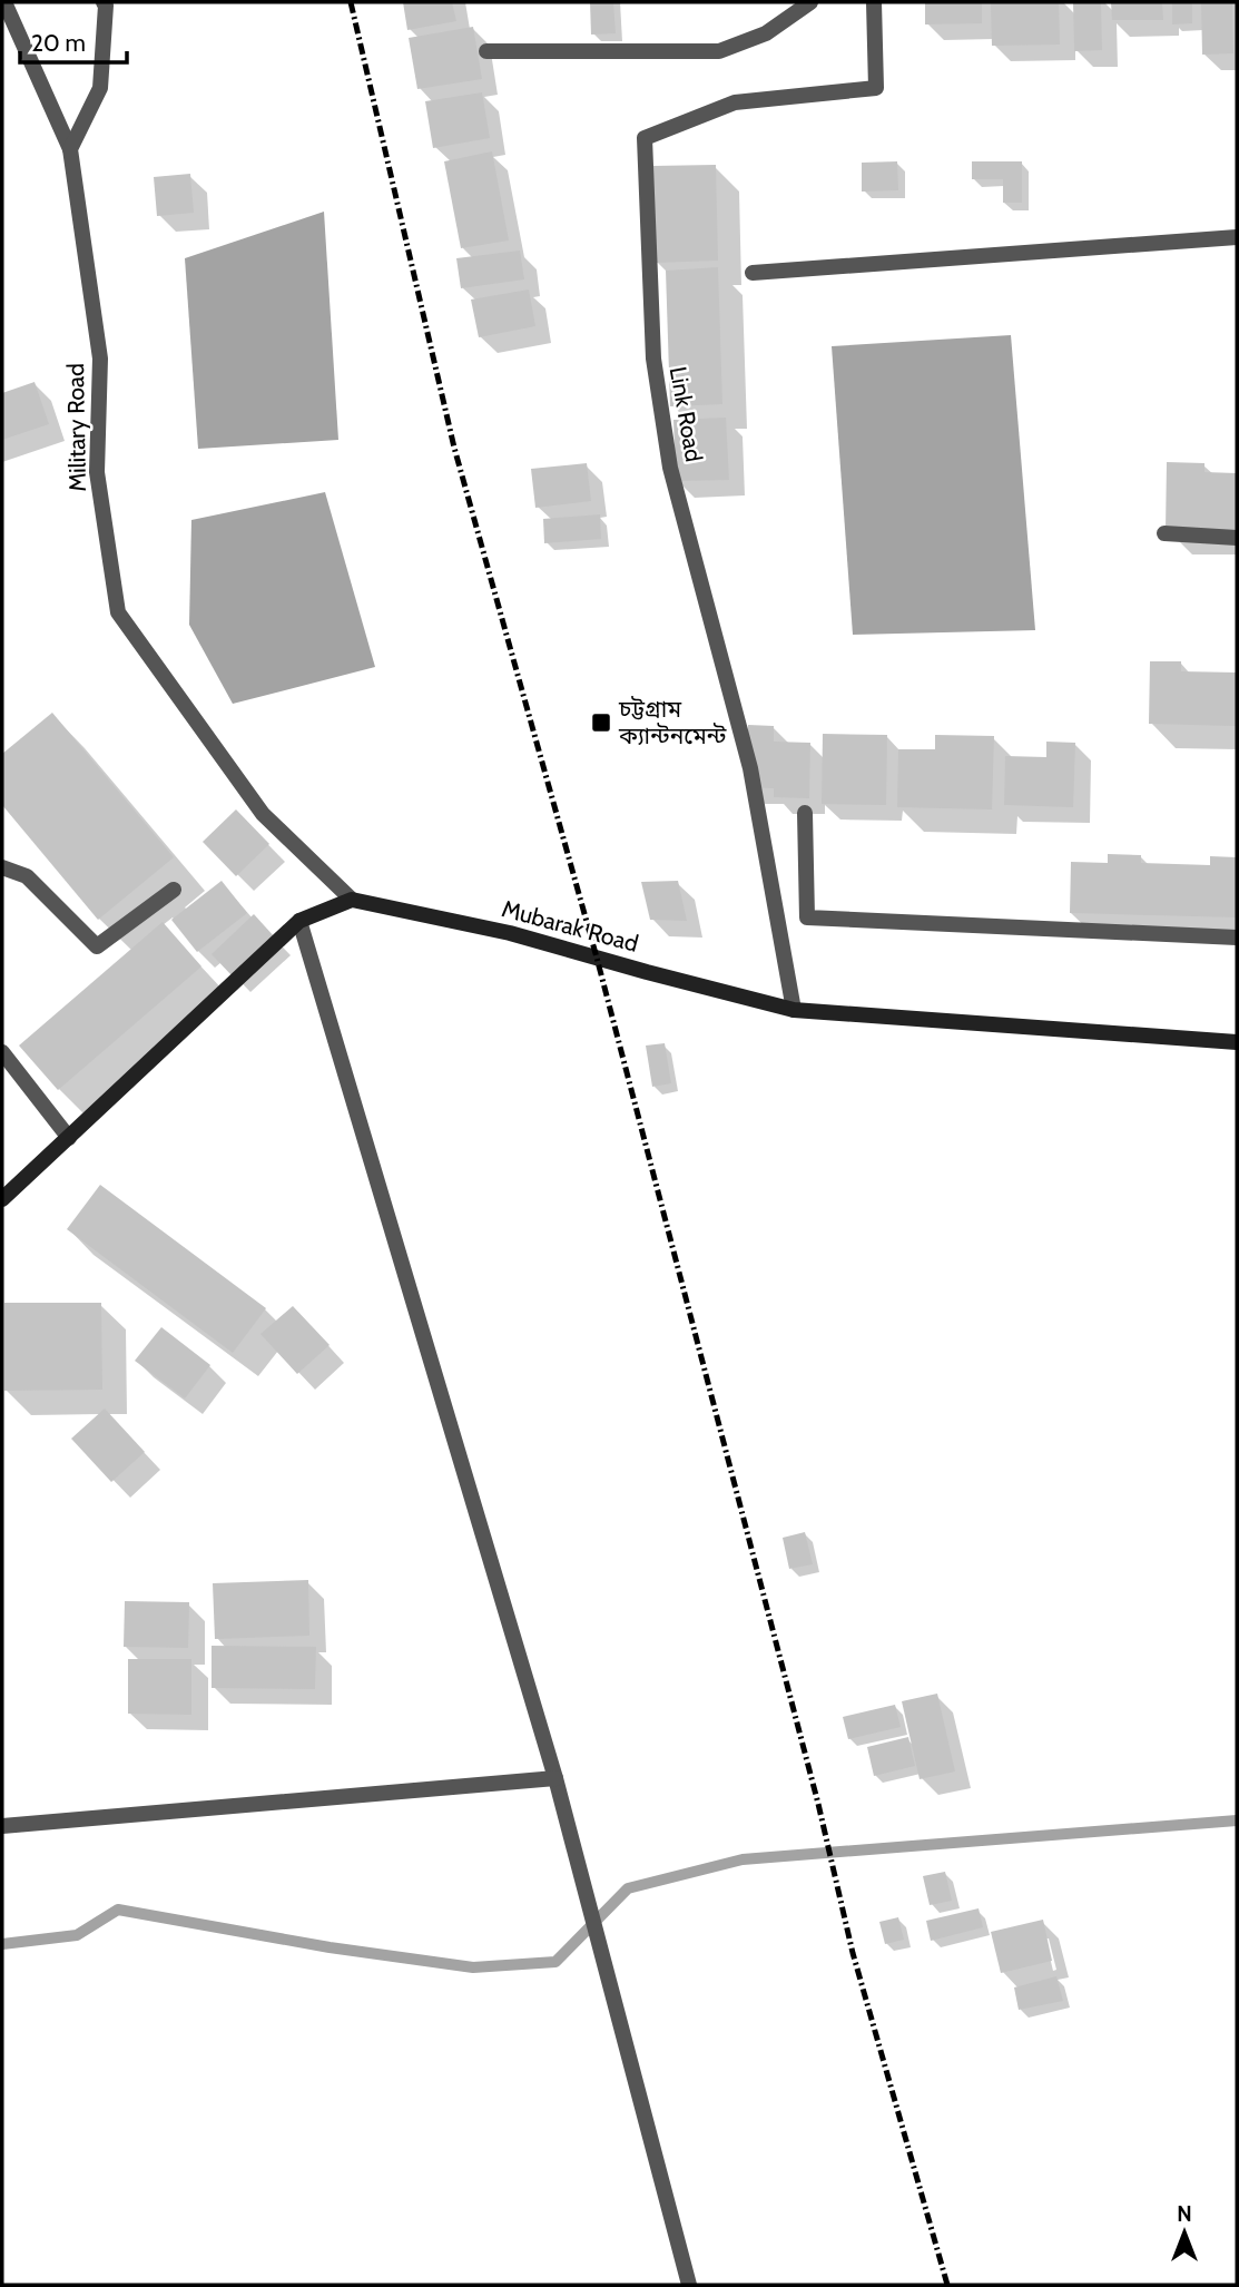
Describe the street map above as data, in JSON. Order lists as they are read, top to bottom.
{
  "streets": {
    "street": ["Link Road", "Military Road", "Mubarak Road"]
  },
  "crossings": [
    ["Link Road", "Mubarak Road"],
    ["Military Road", "Mubarak Road"]
  ],
  "places": {
    "transit": ["চট্টগ্রাম ক্যান্টনমেন্ট"]
  },
  "scale_bar": "20 m",
  "north": "top"
}
